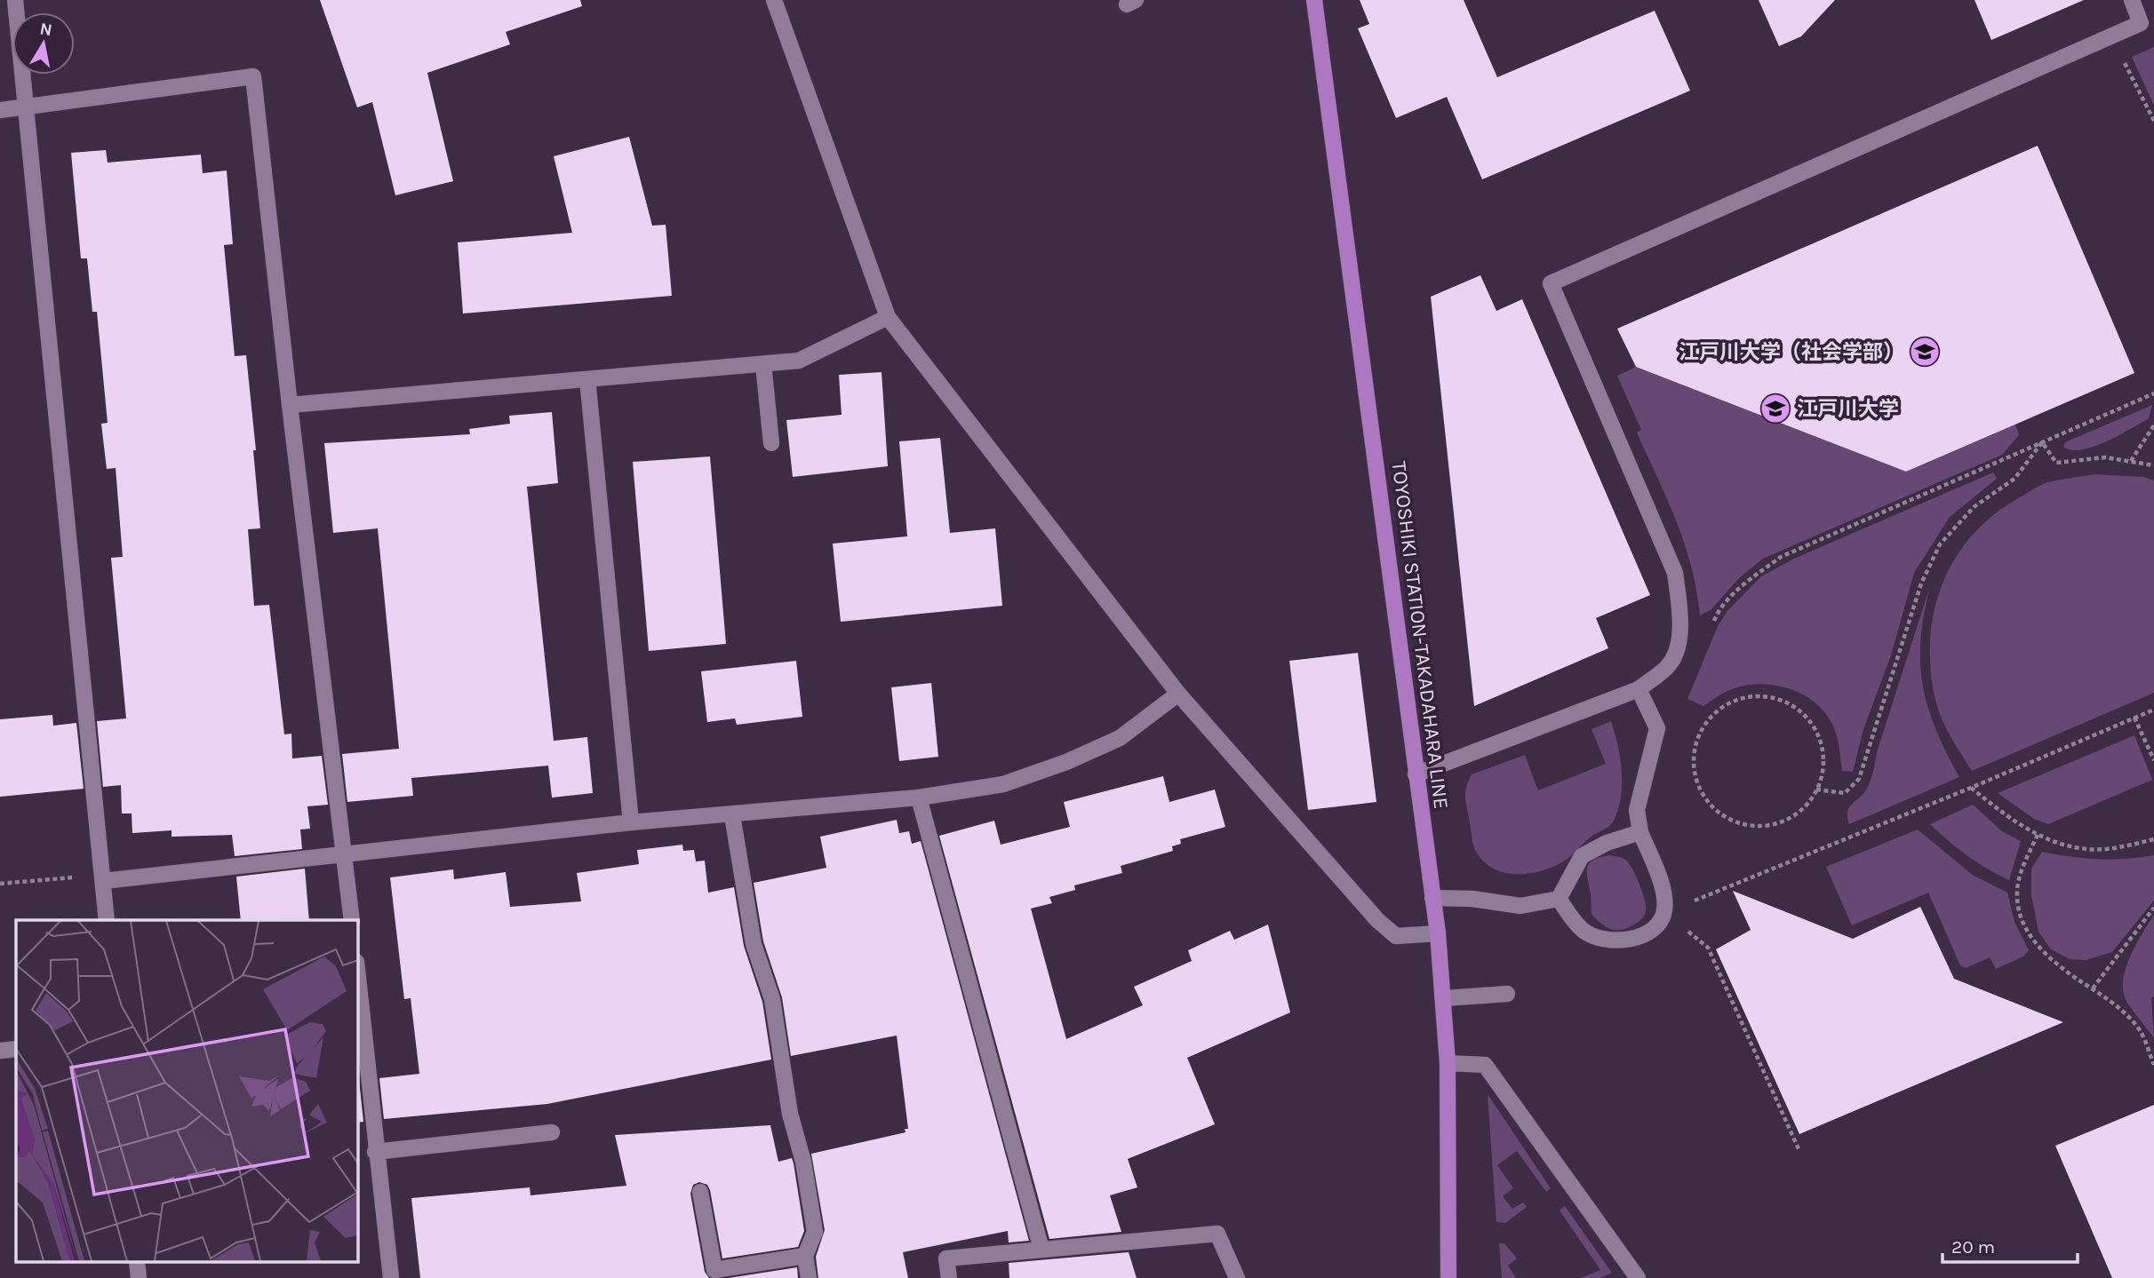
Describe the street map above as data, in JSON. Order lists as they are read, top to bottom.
{
  "streets": {
    "main road": ["TOYOSHIKI STATION-TAKADAHARA LINE"]
  },
  "places": {
    "school or university": ["江戸川大学（社会学部）", "江戸川大学"]
  },
  "scale_bar": "20 m",
  "north": "top"
}
